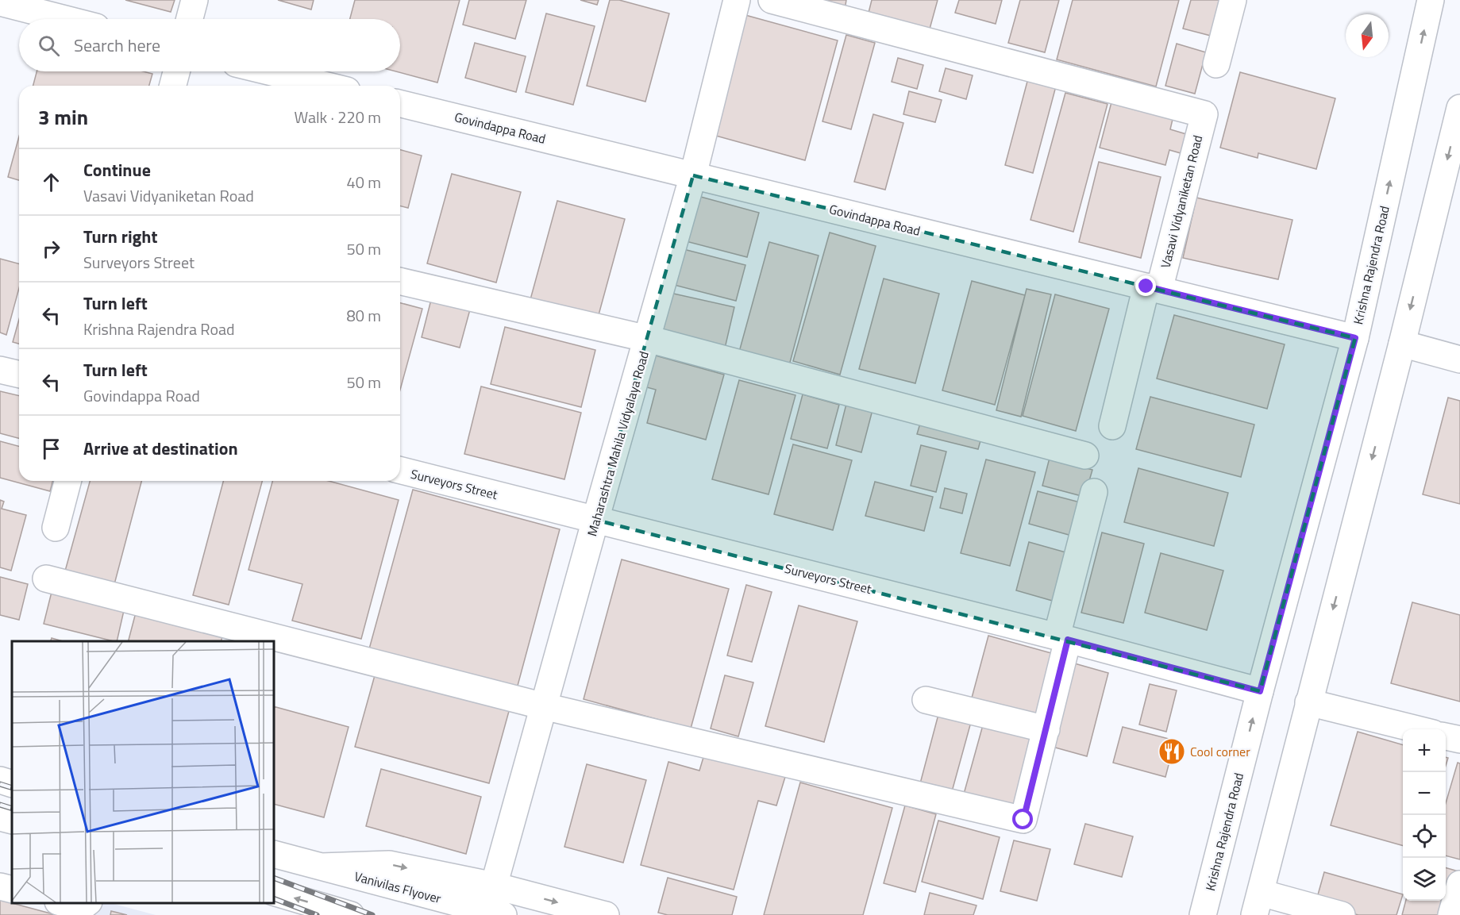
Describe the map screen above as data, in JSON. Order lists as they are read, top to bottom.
{
  "streets": {
    "street": [
      "Govindappa Road",
      "Vasavi Vidyaniketan Road",
      "Krishna Rajendra Road",
      "Maharashtra Mahila Vidyalaya Road",
      "Surveyors Street",
      "Vanivilas Flyover"
    ]
  },
  "crossings": [
    ["Govindappa Road", "Vasavi Vidyaniketan Road"],
    ["Govindappa Road", "Krishna Rajendra Road"],
    ["Govindappa Road", "Maharashtra Mahila Vidyalaya Road"],
    ["Krishna Rajendra Road", "Surveyors Street"],
    ["Maharashtra Mahila Vidyalaya Road", "Surveyors Street"]
  ],
  "places": {
    "restaurant": ["Cool corner"]
  },
  "north": "bottom",
  "page": {
    "search": "Search here",
    "heading": ["3 min", "Walk · 220 m"],
    "list": [
      ["Continue", "Vasavi Vidyaniketan Road", "40 m"],
      ["Turn right", "Surveyors Street", "50 m"],
      ["Turn left", "Krishna Rajendra Road", "80 m"],
      ["Turn left", "Govindappa Road", "50 m"],
      "Arrive at destination"
    ],
    "map_buttons": ["+", "−"]
  }
}
